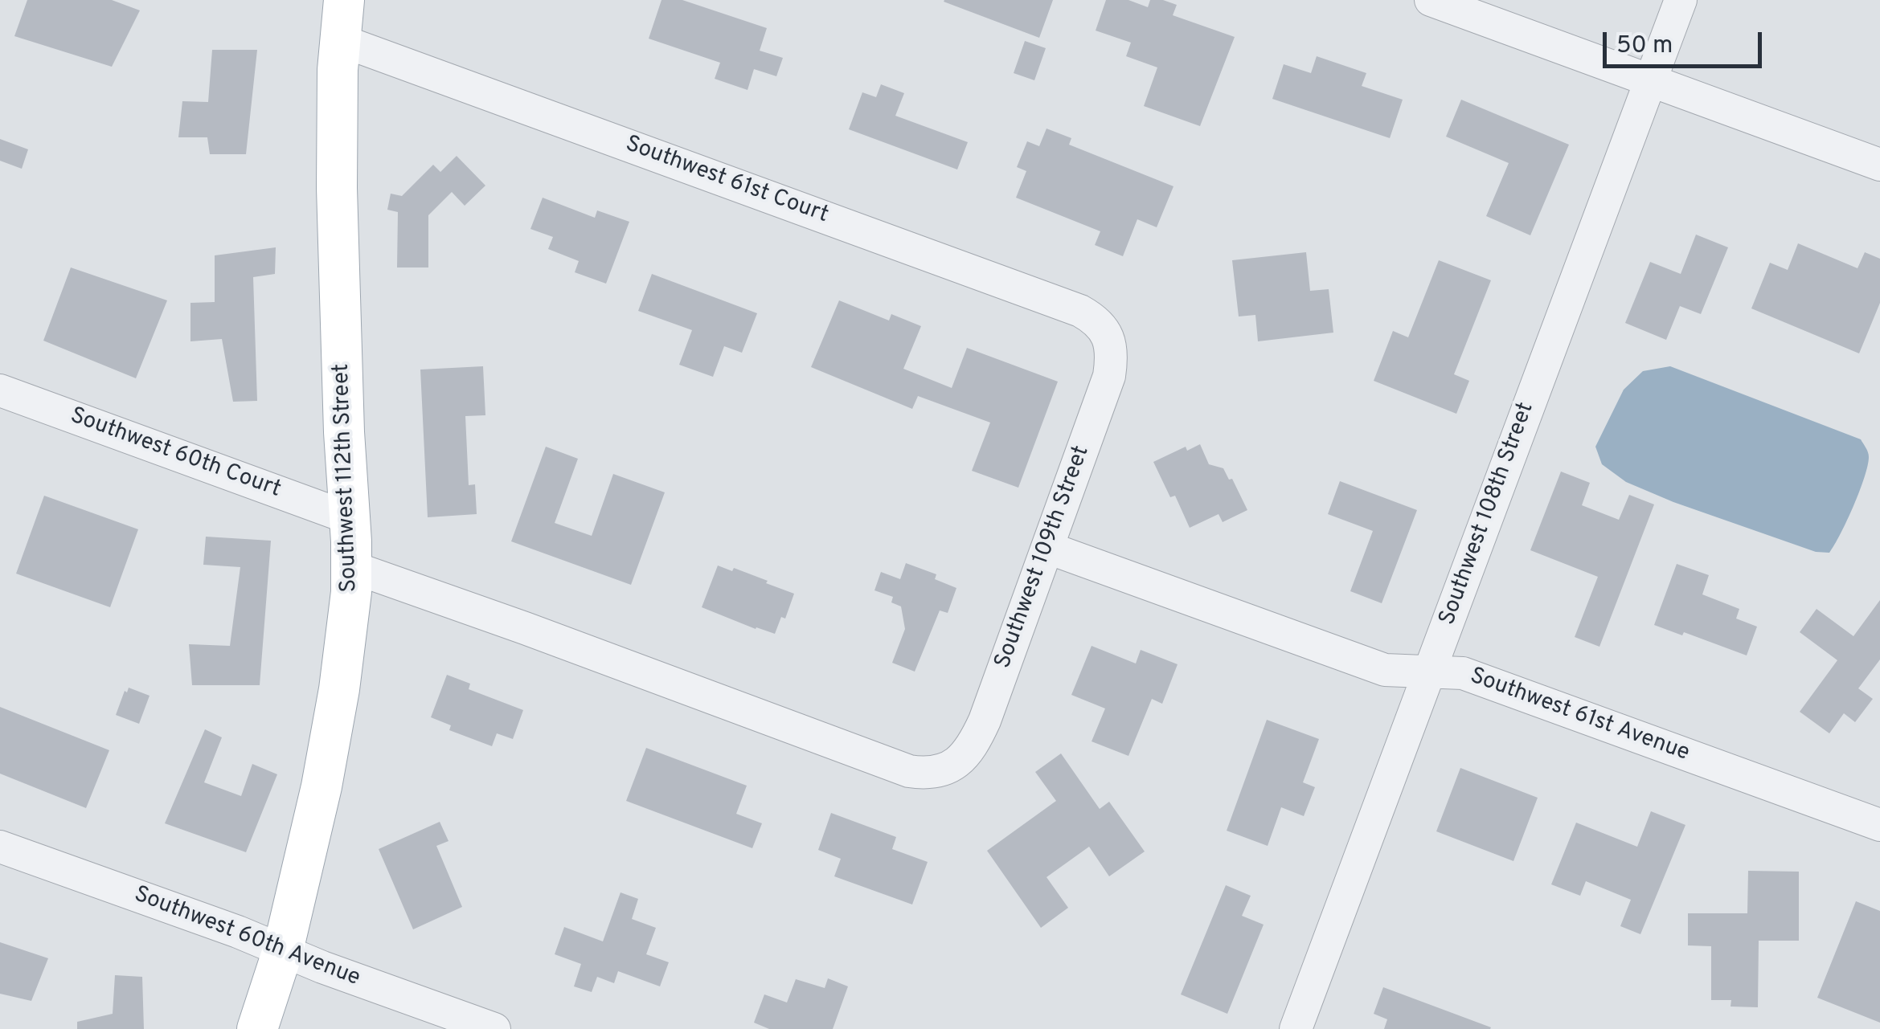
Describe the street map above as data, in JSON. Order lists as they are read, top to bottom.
{
  "streets": {
    "main road": ["Southwest 112th Street"],
    "street": [
      "Southwest 61st Court",
      "Southwest 60th Court",
      "Southwest 108th Street",
      "Southwest 109th Street",
      "Southwest 61st Avenue",
      "Southwest 60th Avenue"
    ]
  },
  "crossings": [
    ["Southwest 61st Court", "Southwest 112th Street"],
    ["Southwest 61st Court", "Southwest 109th Street"],
    ["Southwest 60th Court", "Southwest 112th Street"],
    ["Southwest 112th Street", "Southwest 109th Street"],
    ["Southwest 112th Street", "Southwest 60th Avenue"],
    ["Southwest 108th Street", "Southwest 61st Avenue"],
    ["Southwest 109th Street", "Southwest 61st Avenue"]
  ],
  "scale_bar": "50 m"
}
